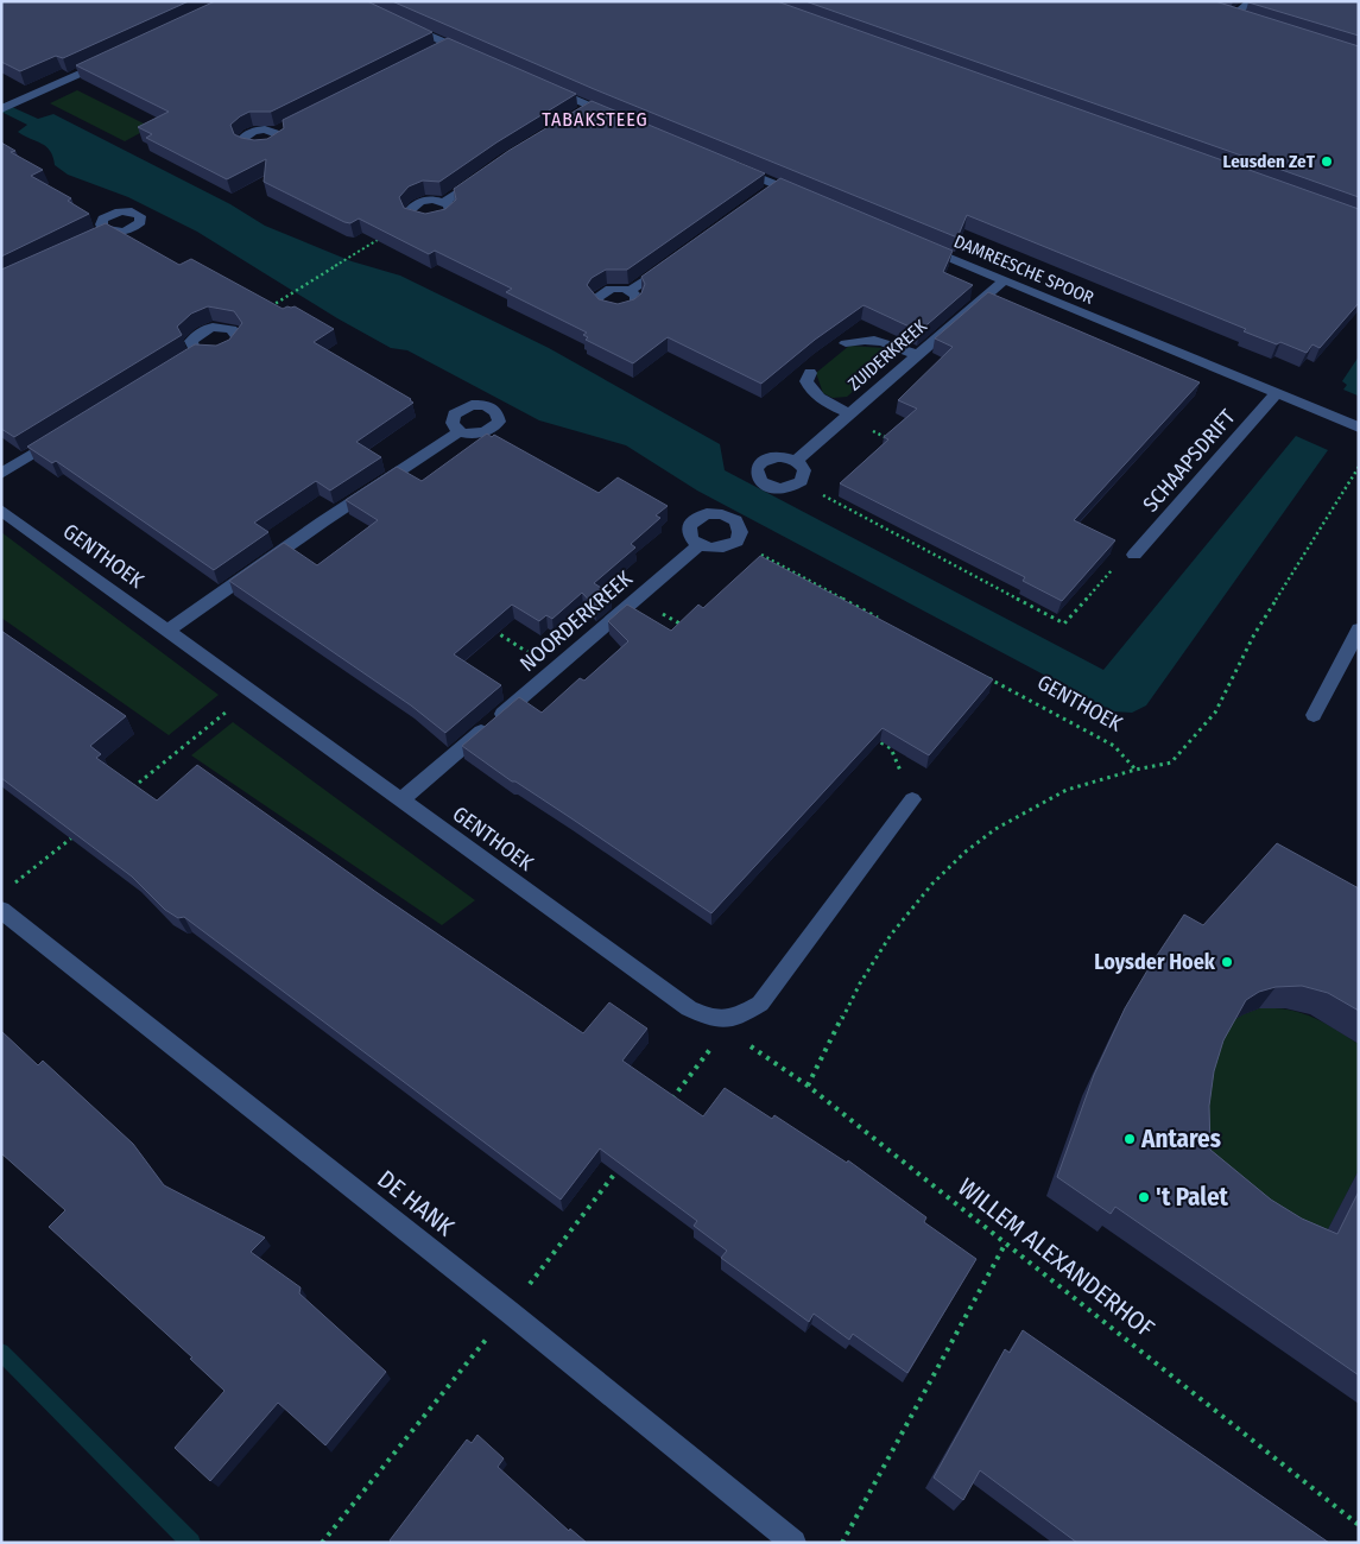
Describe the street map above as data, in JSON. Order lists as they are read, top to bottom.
{
  "streets": {
    "street": [
      "DAMREESCHE SPOOR",
      "ZUIDERKREEK",
      "SCHAAPSDRIFT",
      "GENTHOEK",
      "NOORDERKREEK",
      "DE HANK"
    ],
    "path": ["WILLEM ALEXANDERHOF"]
  },
  "crossings": [
    ["DAMREESCHE SPOOR", "ZUIDERKREEK"],
    ["DAMREESCHE SPOOR", "SCHAAPSDRIFT"],
    ["GENTHOEK", "NOORDERKREEK"],
    ["GENTHOEK", "WILLEM ALEXANDERHOF"]
  ],
  "districts": ["TABAKSTEEG"],
  "places": [
    "Leusden ZeT",
    "Loysder Hoek",
    "Antares",
    "'t Palet"
  ]
}
